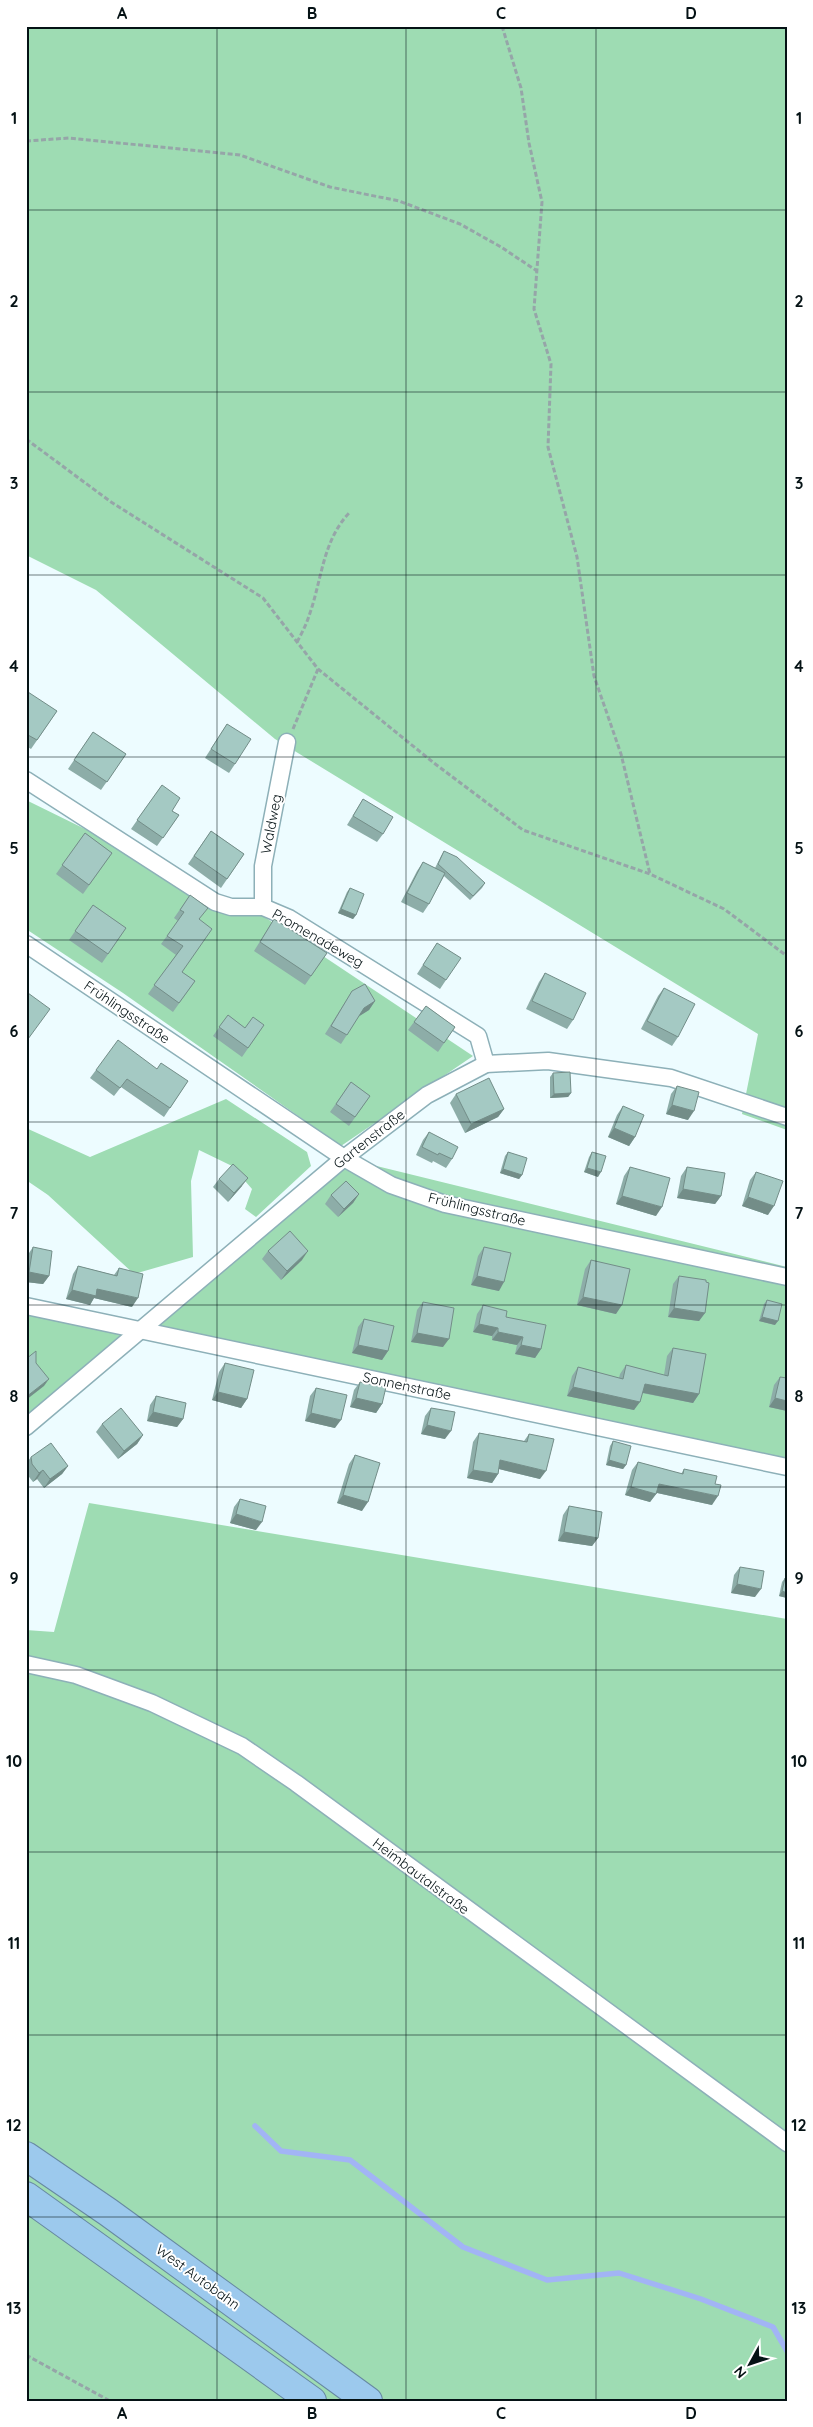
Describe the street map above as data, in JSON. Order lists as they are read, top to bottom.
{
  "streets": {
    "highway": ["West Autobahn"],
    "street": [
      "Waldweg",
      "Promenadeweg",
      "Frühlingsstraße",
      "Gartenstraße",
      "Sonnenstraße",
      "Heimbautalstraße"
    ]
  },
  "crossings": [
    ["Waldweg", "Promenadeweg"],
    ["Promenadeweg", "Gartenstraße"],
    ["Frühlingsstraße", "Gartenstraße"],
    ["Gartenstraße", "Sonnenstraße"]
  ],
  "north": "bottom left",
  "grid": {
    "columns": [
      "A",
      "B",
      "C",
      "D"
    ],
    "rows": [
      "1",
      "2",
      "3",
      "4",
      "5",
      "6",
      "7",
      "8",
      "9",
      "10",
      "11",
      "12",
      "13"
    ]
  }
}
